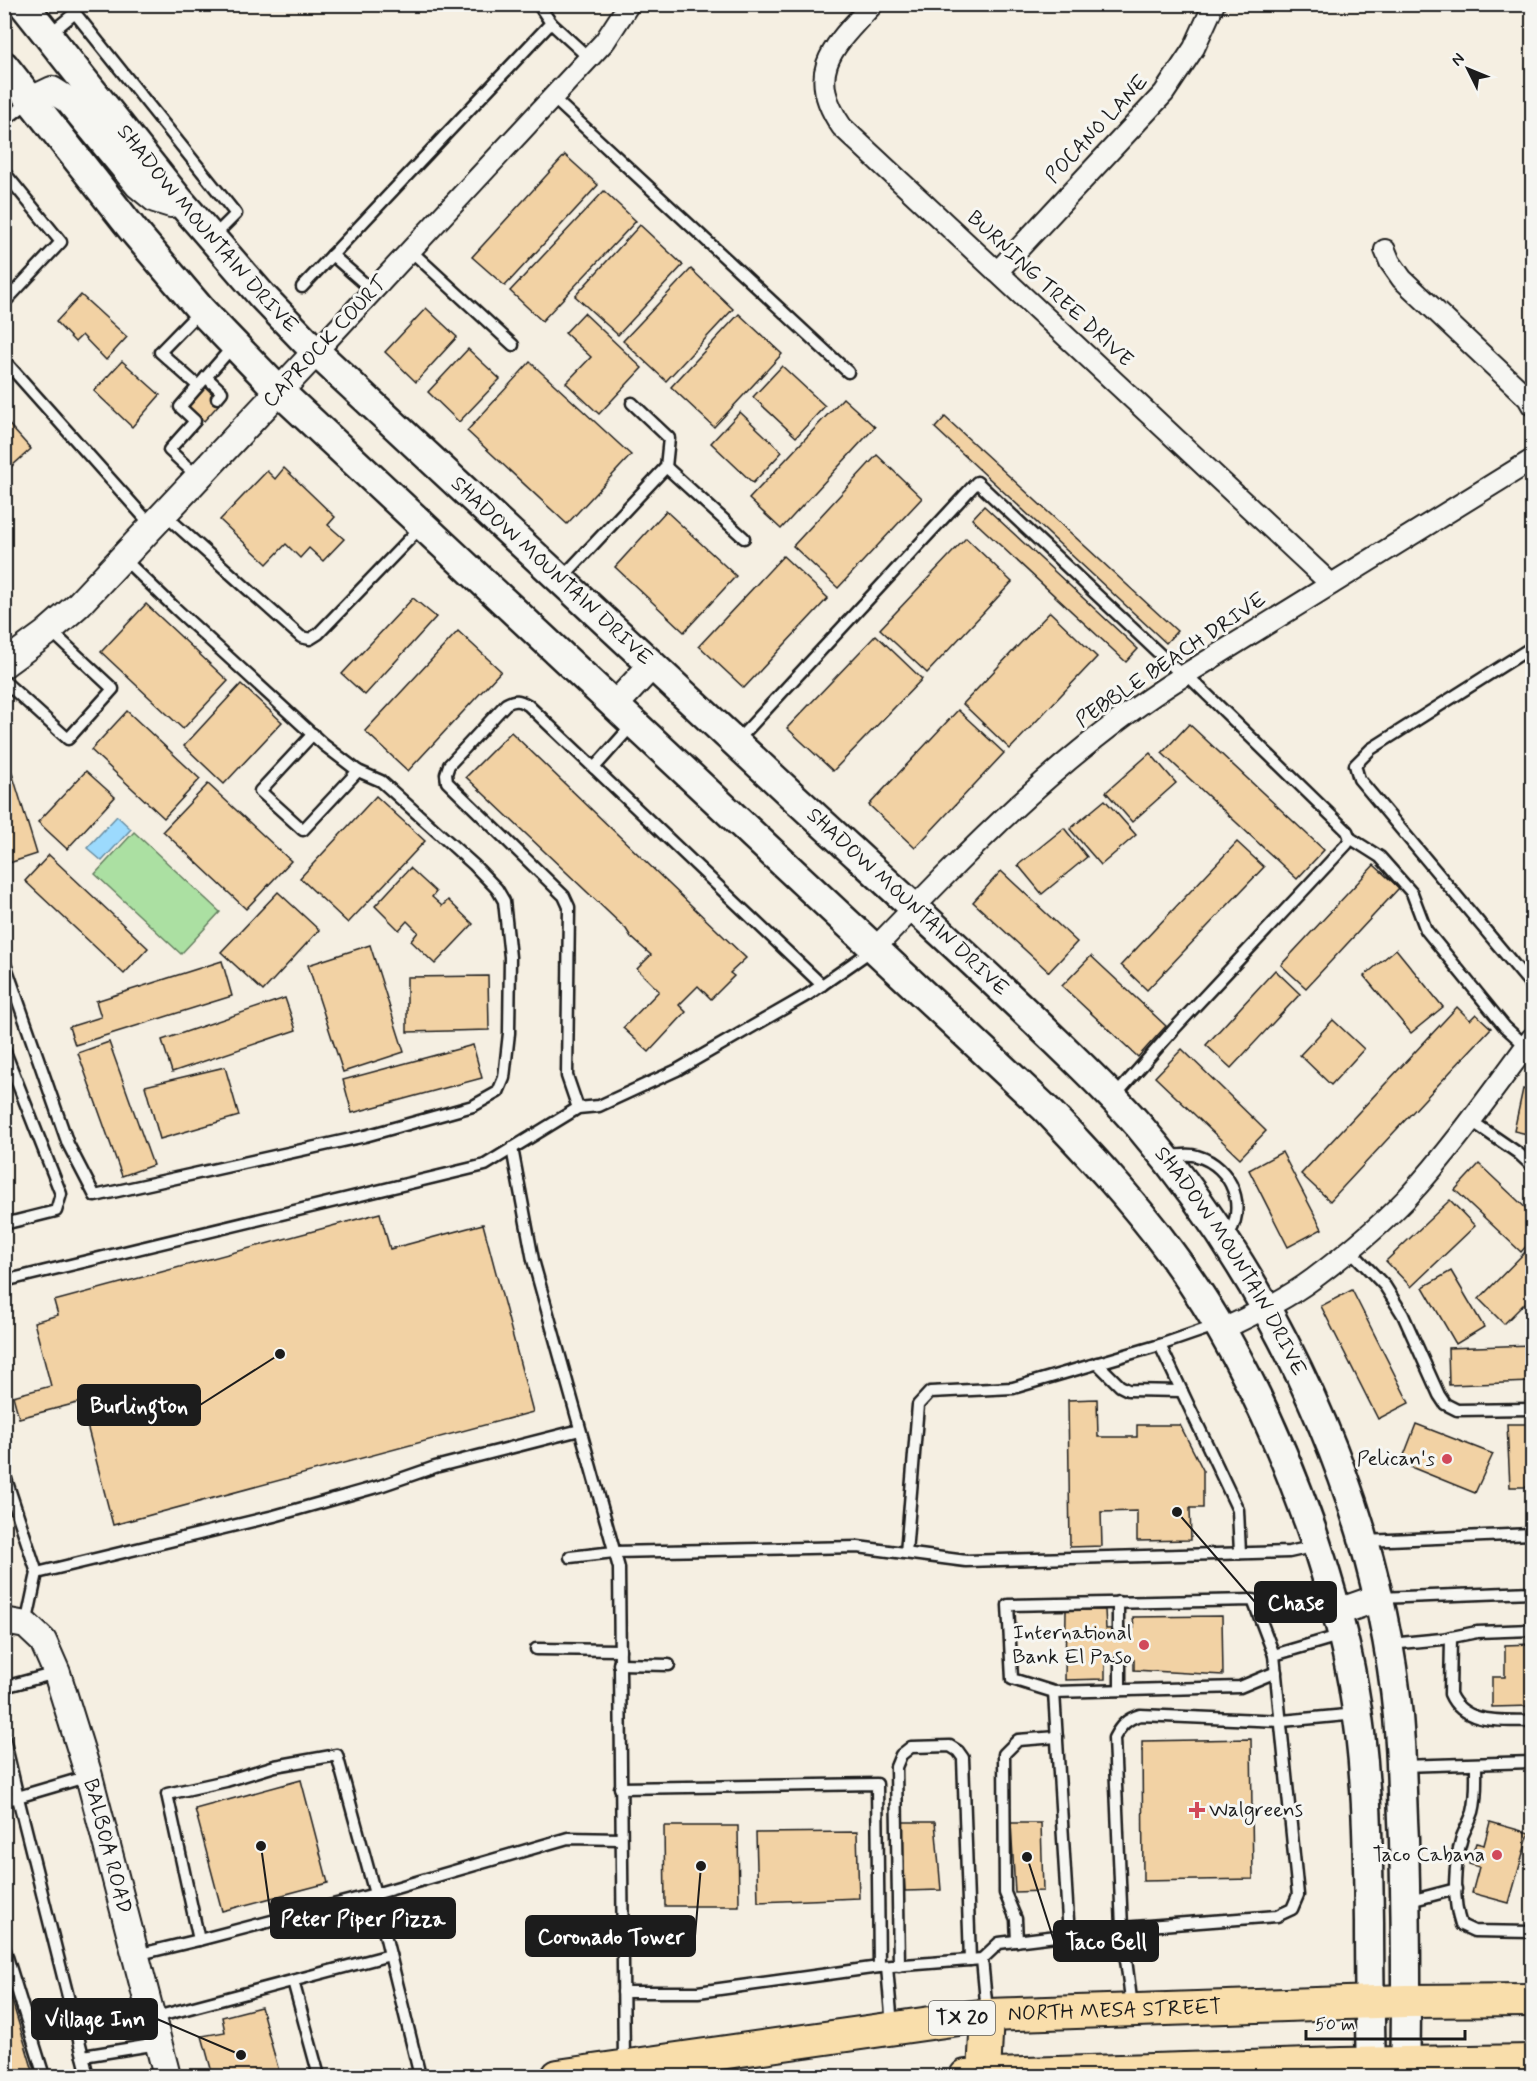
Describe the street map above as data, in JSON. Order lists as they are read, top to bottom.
{
  "streets": {
    "main road": ["SHADOW MOUNTAIN DRIVE", "NORTH MESA STREET", "TX 20"],
    "street": [
      "POCANO LANE",
      "BURNING TREE DRIVE",
      "CAPROCK COURT",
      "PEBBLE BEACH DRIVE",
      "BALBOA ROAD"
    ]
  },
  "crossings": [
    ["POCANO LANE", "BURNING TREE DRIVE"],
    ["SHADOW MOUNTAIN DRIVE", "CAPROCK COURT"],
    ["SHADOW MOUNTAIN DRIVE", "PEBBLE BEACH DRIVE"],
    ["SHADOW MOUNTAIN DRIVE", "NORTH MESA STREET"],
    ["BURNING TREE DRIVE", "PEBBLE BEACH DRIVE"]
  ],
  "places": {
    "other": [
      "Burlington",
      "Pelican's",
      "Chase",
      "International Bank El Paso",
      "Peter Piper Pizza",
      "Taco Cabana",
      "Taco Bell",
      "Coronado Tower",
      "Village Inn"
    ],
    "health": ["Walgreens"]
  },
  "scale_bar": "50 m",
  "north": "top left"
}
